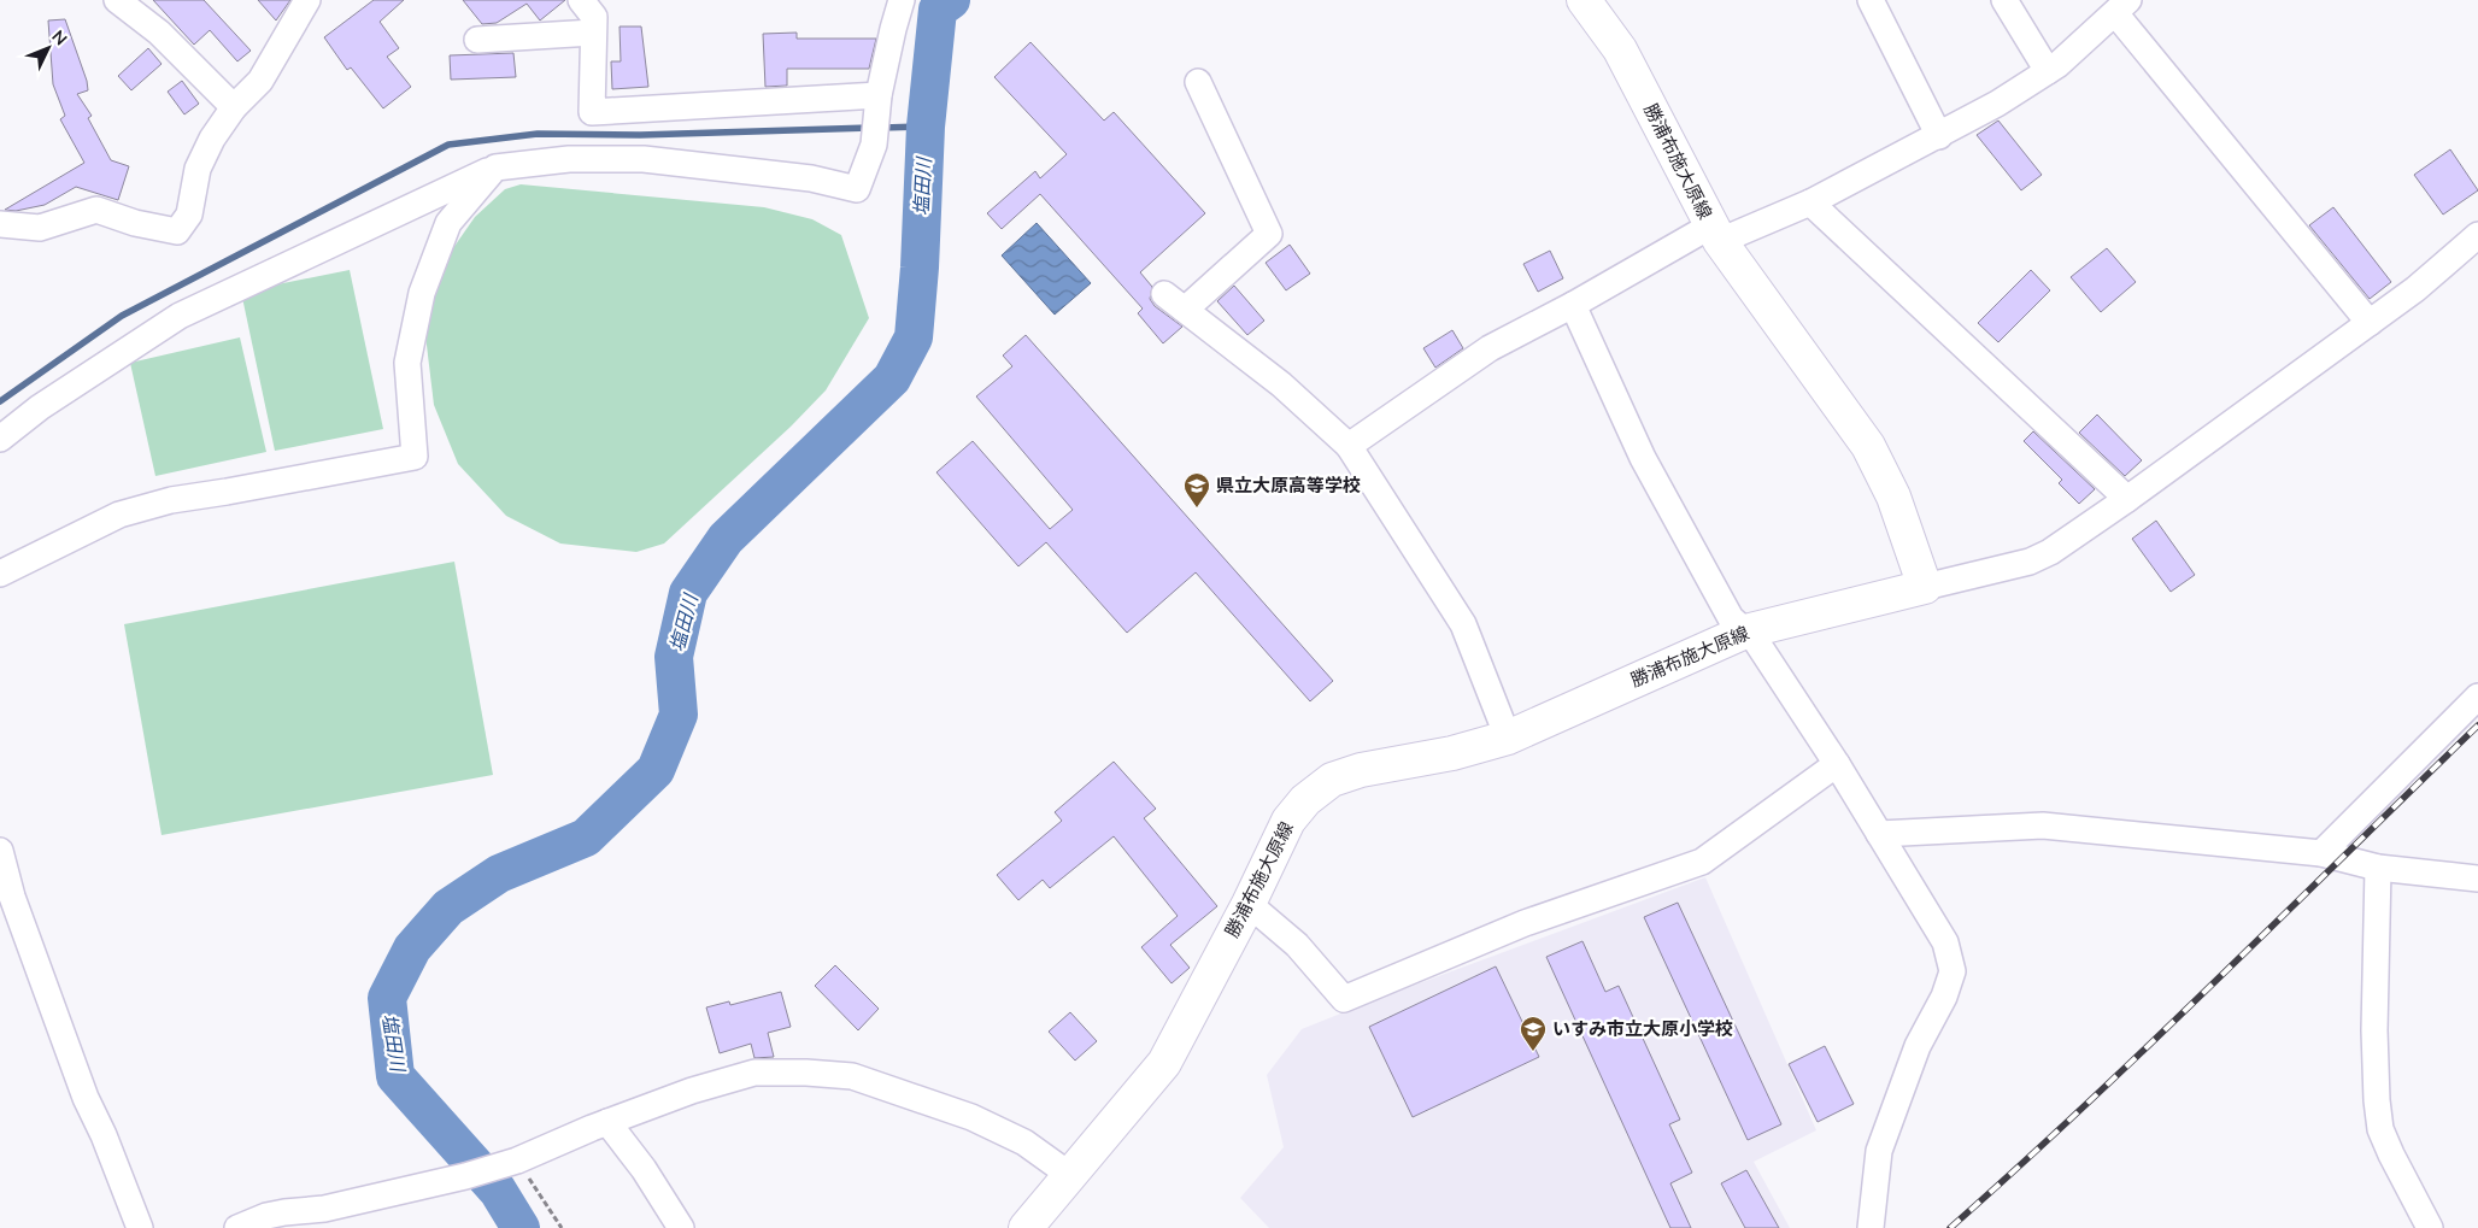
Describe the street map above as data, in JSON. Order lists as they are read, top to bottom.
{
  "streets": {
    "main road": ["勝浦布施大原線"]
  },
  "water": ["塩田川"],
  "places": {
    "school or university": ["県立大原高等学校", "いすみ市立大原小学校"]
  },
  "north": "top right"
}
